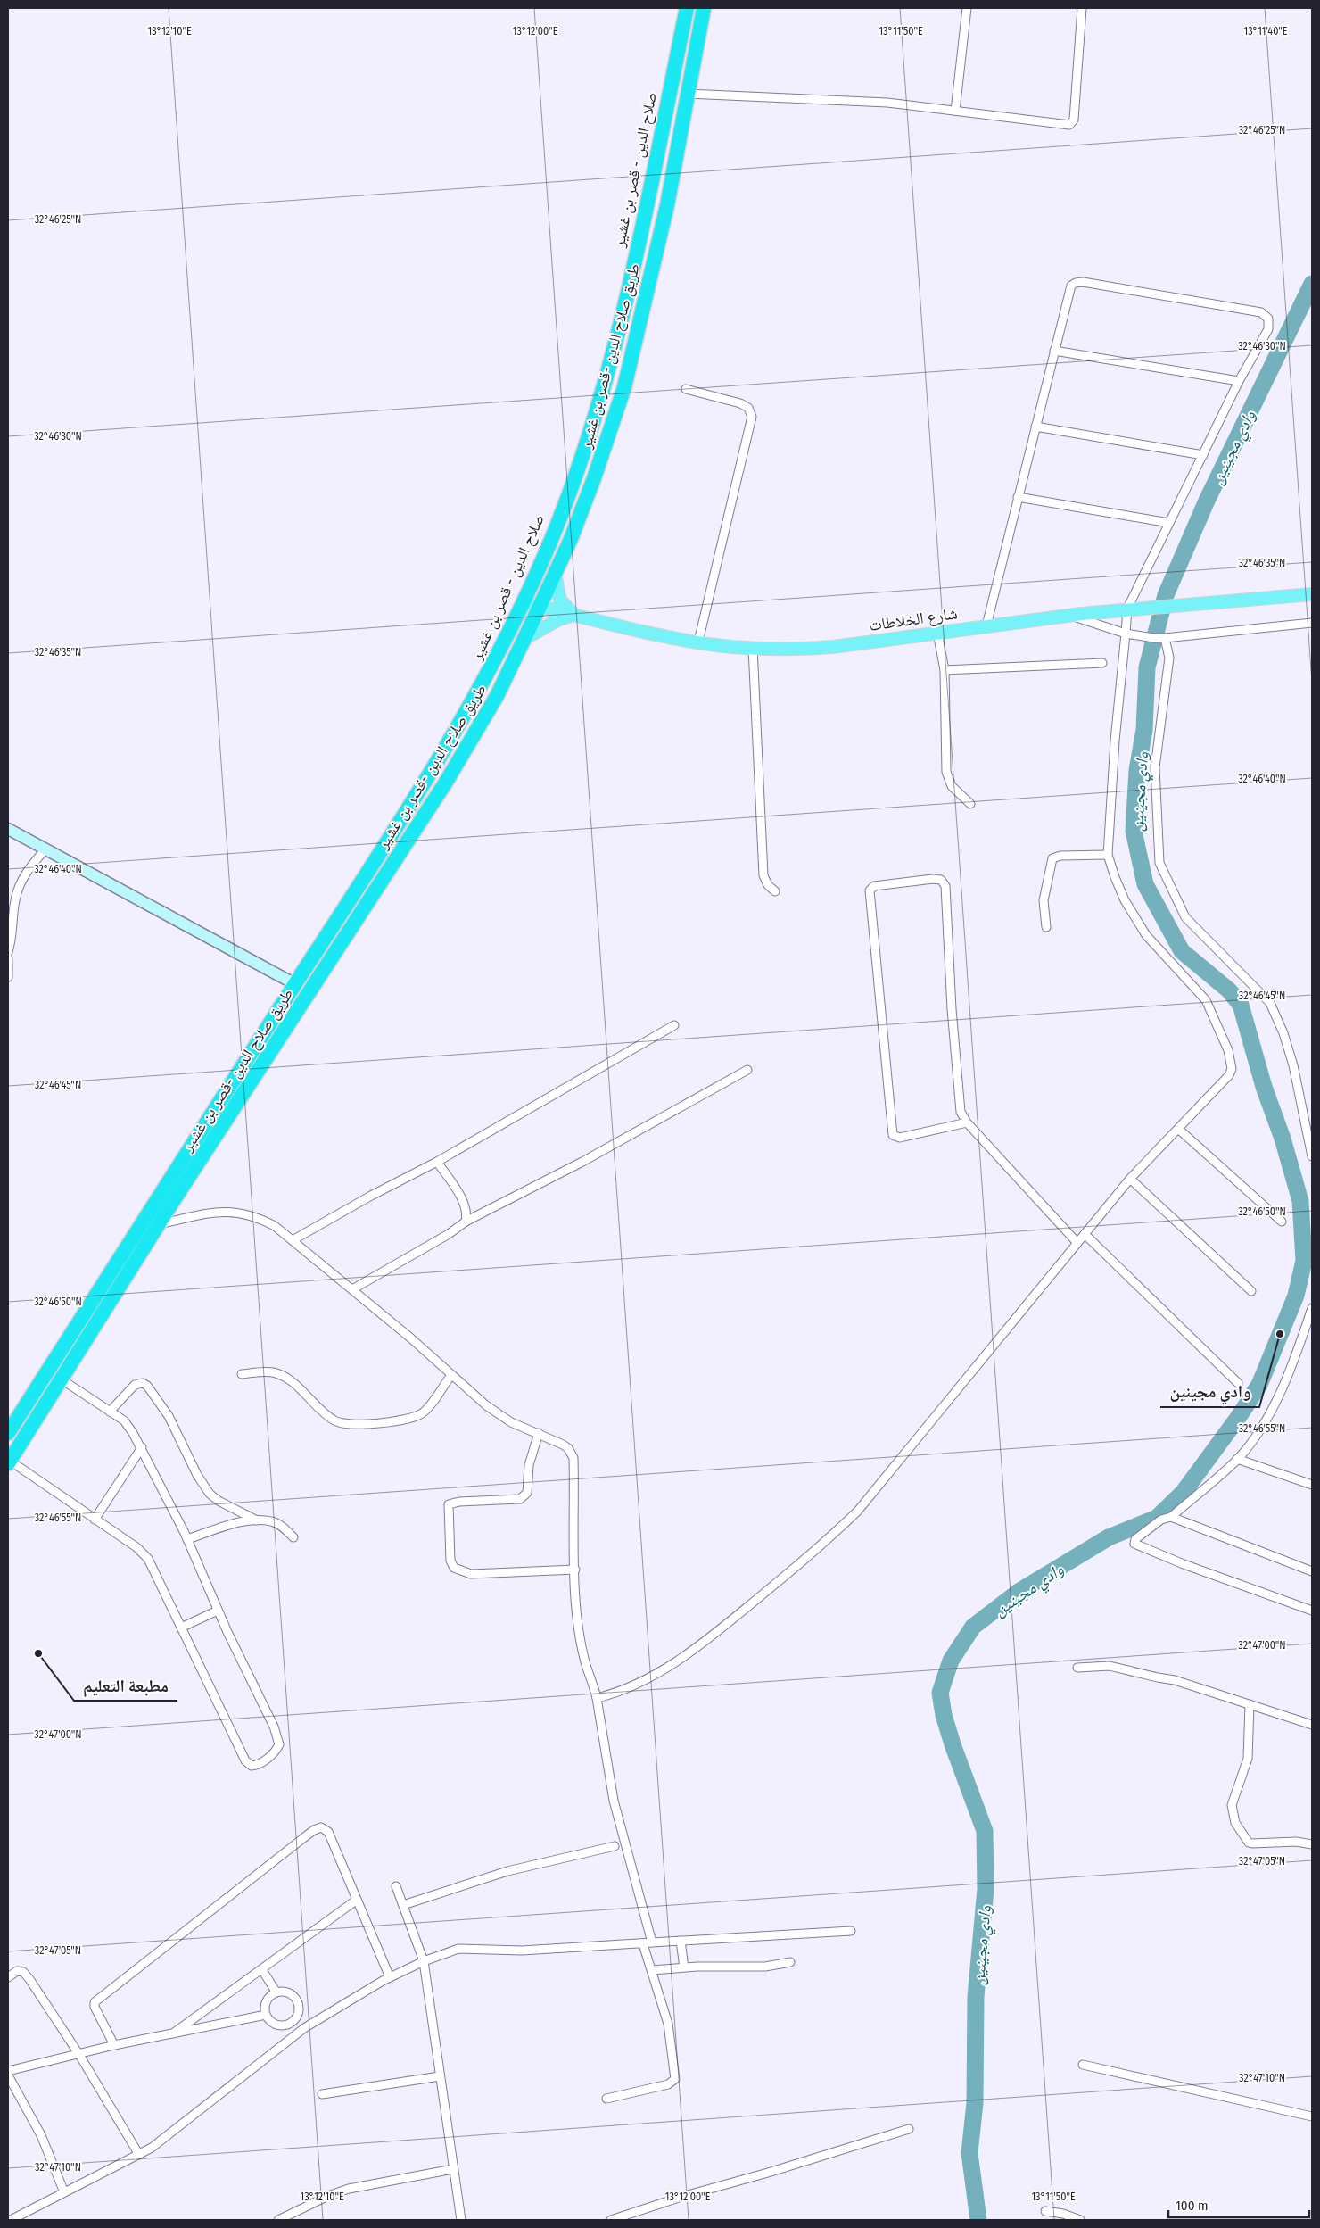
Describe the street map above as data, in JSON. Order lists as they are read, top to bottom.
{
  "streets": {
    "highway": ["صلاح الدين - قصر بن غشير", "طريق صلاح الدين -قصر بن غشير"],
    "main road": ["شارع الخلاطات"]
  },
  "crossings": [
    ["صلاح الدين - قصر بن غشير", "شارع الخلاطات"],
    ["طريق صلاح الدين -قصر بن غشير", "شارع الخلاطات"]
  ],
  "water": ["وادي مجينين"],
  "places": ["وادي مجينين", "مطبعة التعليم"],
  "scale_bar": "100 m",
  "coordinates": [
    "13°12'10\"E",
    "13°12'00\"E",
    "13°11'50\"E",
    "13°11'40\"E",
    "32°46'25\"N",
    "32°46'30\"N",
    "32°46'35\"N",
    "32°46'40\"N",
    "32°46'45\"N",
    "32°46'50\"N",
    "32°46'55\"N",
    "32°47'00\"N",
    "32°47'05\"N",
    "32°47'10\"N"
  ]
}
